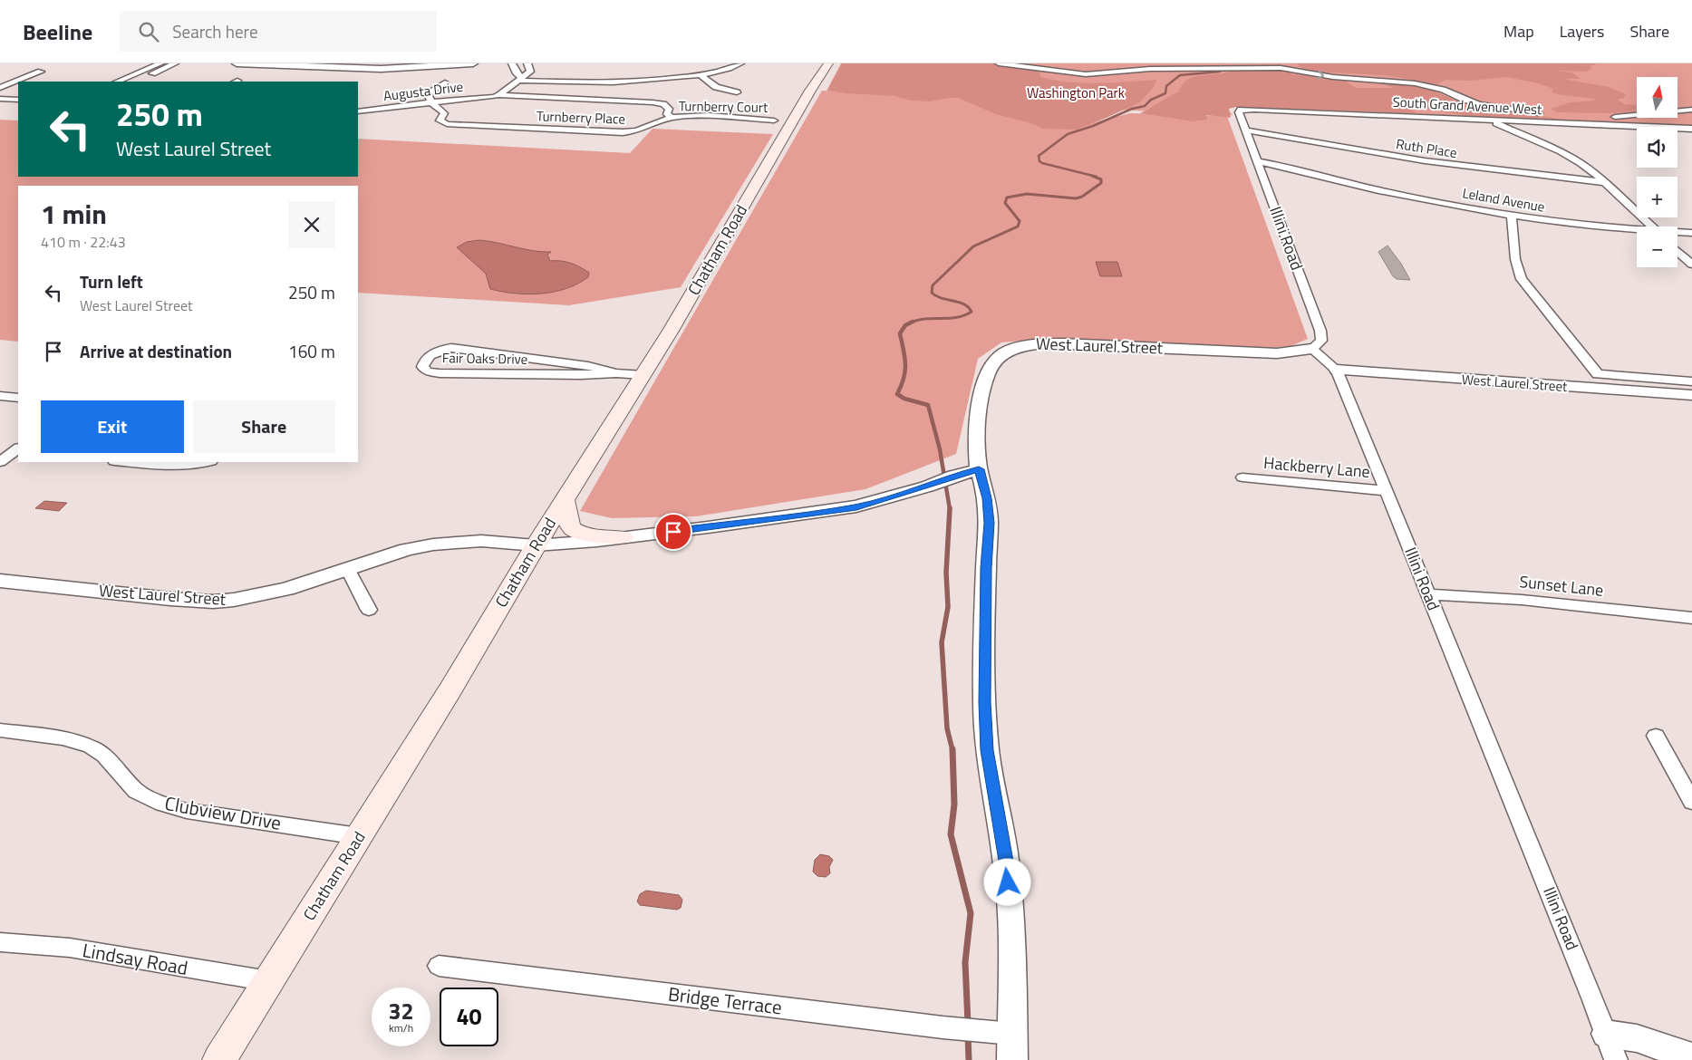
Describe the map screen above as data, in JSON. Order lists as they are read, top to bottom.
{
  "streets": {
    "main road": ["Chatham Road"],
    "street": [
      "Augusta Drive",
      "South Grand Avenue West",
      "Turnberry Court",
      "Turnberry Place",
      "Ruth Place",
      "Leland Avenue",
      "Illini Road",
      "West Laurel Street",
      "Fair Oaks Drive",
      "Hackberry Lane",
      "Sunset Lane",
      "Clubview Drive",
      "Lindsay Road",
      "Bridge Terrace"
    ]
  },
  "crossings": [
    ["Augusta Drive", "Turnberry Place"],
    ["South Grand Avenue West", "Illini Road"],
    ["Turnberry Court", "Turnberry Place"],
    ["Ruth Place", "Illini Road"],
    ["Illini Road", "West Laurel Street"],
    ["Illini Road", "Hackberry Lane"],
    ["Illini Road", "Sunset Lane"],
    ["Chatham Road", "West Laurel Street"],
    ["Chatham Road", "Fair Oaks Drive"],
    ["Chatham Road", "Clubview Drive"],
    ["Chatham Road", "Lindsay Road"]
  ],
  "parks": ["Washington Park"],
  "north": "top",
  "page": {
    "header": "Beeline",
    "search": "Search here",
    "nav": ["Map", "Layers", "Share"],
    "map_buttons": ["+", "−"],
    "turn": ["250 m", "West Laurel Street"],
    "heading": ["1 min", "410 m · 22:43"],
    "list": [
      {
        "name": "Turn left",
        "note": "West Laurel Street",
        "value": "250 m"
      },
      {
        "name": "Arrive at destination",
        "value": "160 m"
      }
    ],
    "buttons": ["Exit", "Share"],
    "speed": "32 km/h",
    "limit": "40"
  }
}
